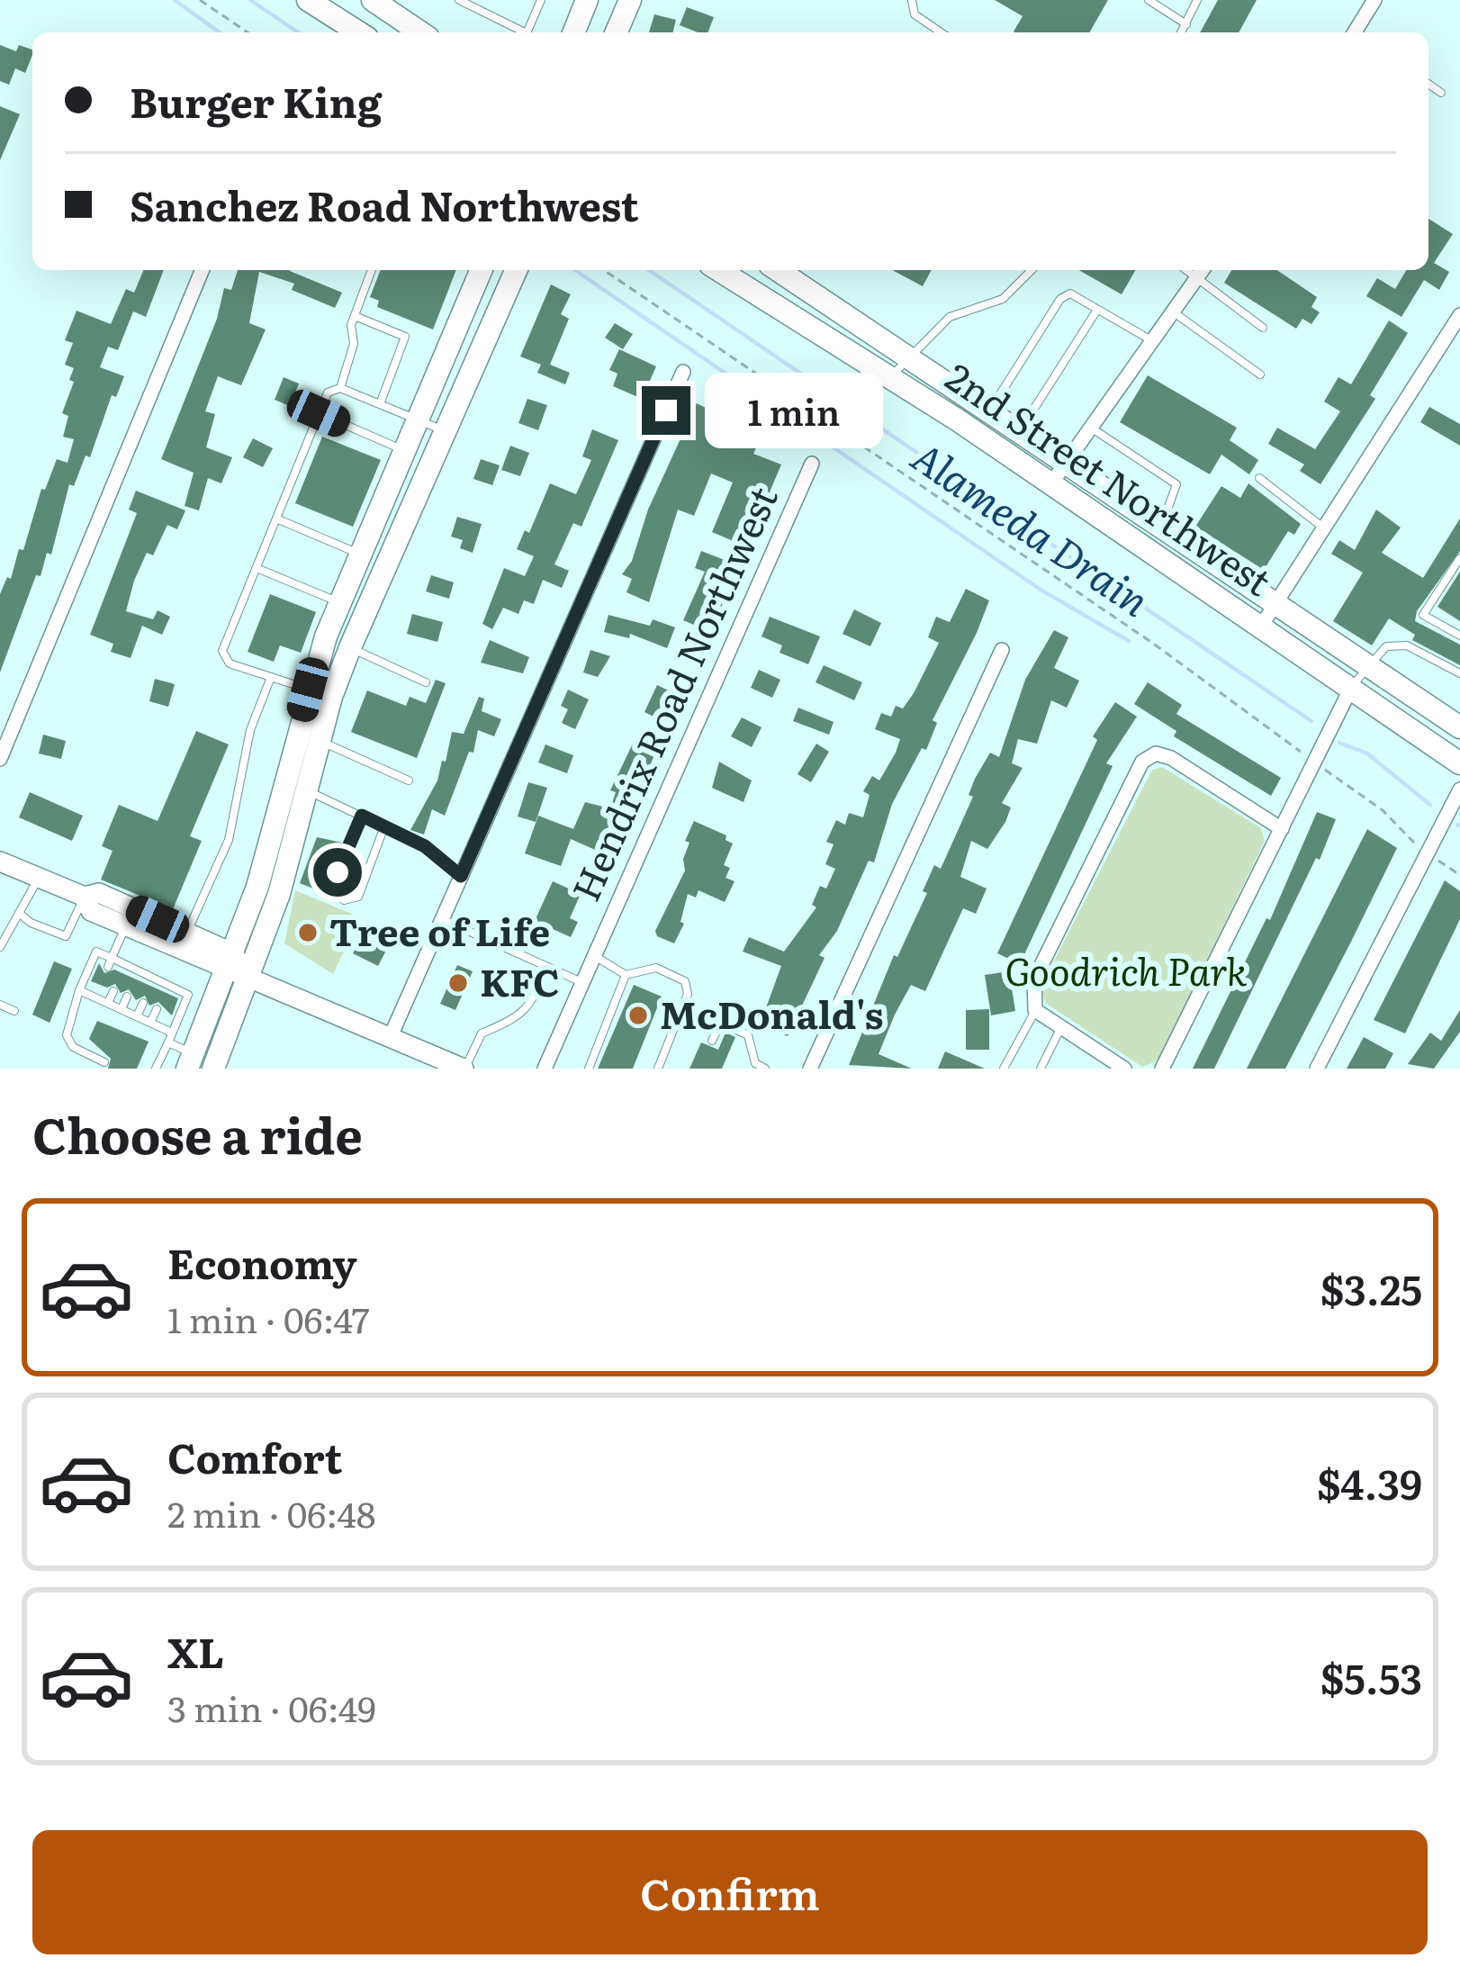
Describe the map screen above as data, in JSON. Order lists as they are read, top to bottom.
{
  "streets": {
    "main road": ["2nd Street Northwest"],
    "street": ["Hendrix Road Northwest"]
  },
  "water": ["Alameda Drain"],
  "parks": ["Goodrich Park"],
  "places": ["Tree of Life", "KFC", "McDonald's"],
  "page": {
    "banner": ["Burger King", "Sanchez Road Northwest"],
    "bubble": "1 min",
    "heading": "Choose a ride",
    "list": [
      {
        "name": "Economy",
        "note": "1 min · 06:47",
        "value": "$3.25"
      },
      {
        "name": "Comfort",
        "note": "2 min · 06:48",
        "value": "$4.39"
      },
      {
        "name": "XL",
        "note": "3 min · 06:49",
        "value": "$5.53"
      }
    ],
    "buttons": "Confirm"
  }
}
